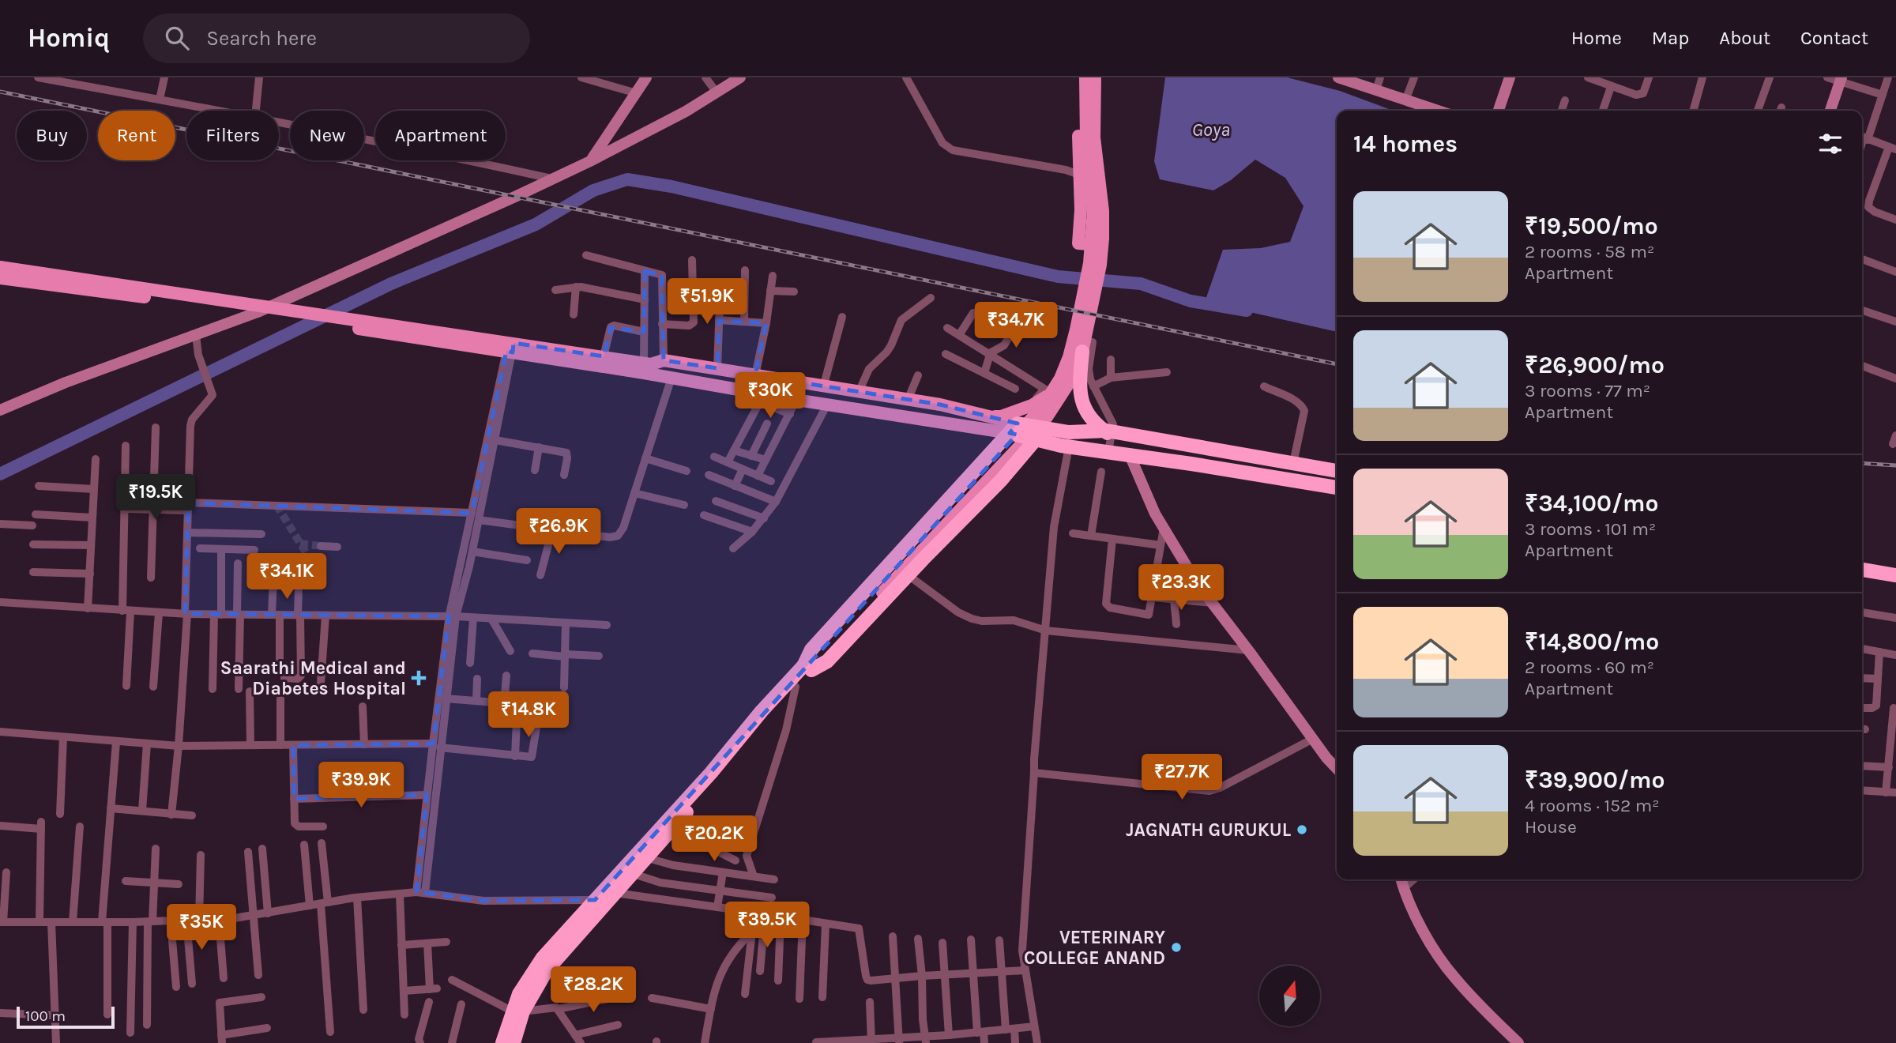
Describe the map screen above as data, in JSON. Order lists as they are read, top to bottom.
{
  "water": ["Goya"],
  "places": {
    "health": ["Saarathi Medical and Diabetes Hospital"],
    "other": ["JAGNATH GURUKUL", "VETERINARY COLLEGE ANAND"]
  },
  "scale_bar": "100 m",
  "north": "top",
  "page": {
    "header": "Homiq",
    "search": "Search here",
    "nav": [
      "Home",
      "Map",
      "About",
      "Contact"
    ],
    "chip": [
      "Buy",
      "Rent",
      "Filters",
      "New",
      "Apartment"
    ],
    "heading": "14 homes",
    "list": [
      {
        "name": "₹19,500/mo",
        "note": "2 rooms · 58 m² · Apartment"
      },
      {
        "name": "₹26,900/mo",
        "note": "3 rooms · 77 m² · Apartment"
      },
      {
        "name": "₹34,100/mo",
        "note": "3 rooms · 101 m² · Apartment"
      },
      {
        "name": "₹14,800/mo",
        "note": "2 rooms · 60 m² · Apartment"
      },
      {
        "name": "₹39,900/mo",
        "note": "4 rooms · 152 m² · House"
      }
    ],
    "price": [
      "₹51.9K",
      "₹34.7K",
      "₹30K",
      "₹19.5K",
      "₹26.9K",
      "₹34.1K",
      "₹23.3K",
      "₹14.8K",
      "₹27.7K",
      "₹39.9K",
      "₹20.2K",
      "₹39.5K",
      "₹35K",
      "₹28.2K"
    ],
    "scale": "100 m"
  }
}
